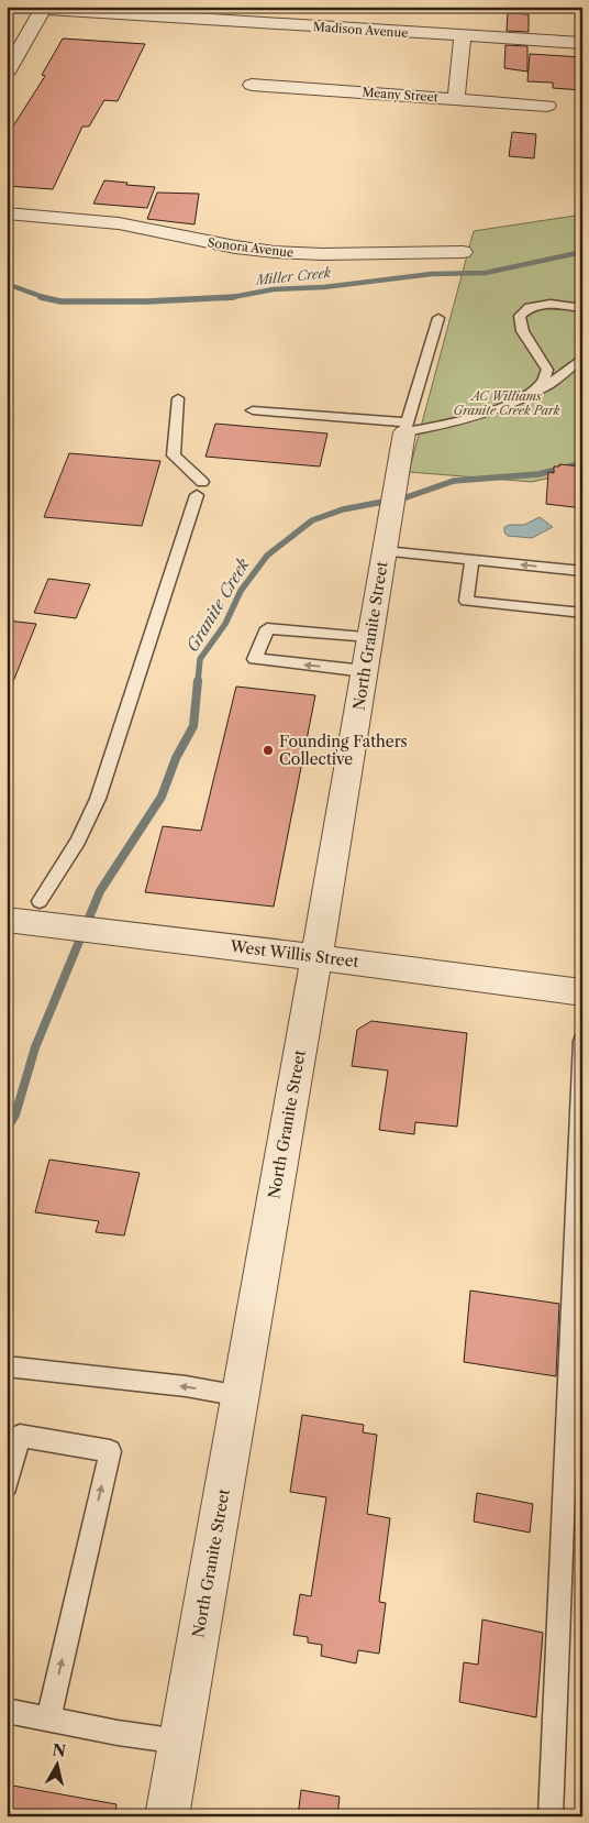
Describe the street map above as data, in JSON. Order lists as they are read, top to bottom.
{
  "streets": {
    "street": [
      "Madison Avenue",
      "Meany Street",
      "Sonora Avenue",
      "North Granite Street",
      "West Willis Street"
    ]
  },
  "crossings": [
    ["North Granite Street", "West Willis Street"]
  ],
  "water": ["Miller Creek", "Granite Creek"],
  "parks": ["AC Williams Granite Creek Park"],
  "places": ["Founding Fathers Collective"],
  "north": "top"
}
